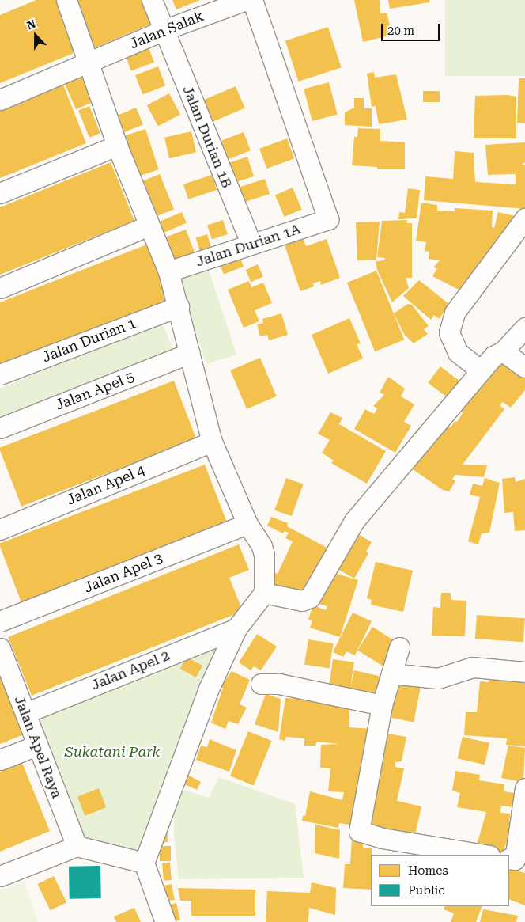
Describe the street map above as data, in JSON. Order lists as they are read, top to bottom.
{
  "streets": {
    "street": [
      "Jalan Salak",
      "Jalan Durian 1B",
      "Jalan Durian 1A",
      "Jalan Durian 1",
      "Jalan Apel 5",
      "Jalan Apel 4",
      "Jalan Apel 3",
      "Jalan Apel 2",
      "Jalan Apel Raya"
    ]
  },
  "crossings": [
    ["Jalan Salak", "Jalan Durian 1B"],
    ["Jalan Durian 1B", "Jalan Durian 1A"],
    ["Jalan Apel 2", "Jalan Apel Raya"]
  ],
  "parks": ["Sukatani Park"],
  "legend": ["Homes", "Public"],
  "scale_bar": "20 m",
  "north": "top"
}
